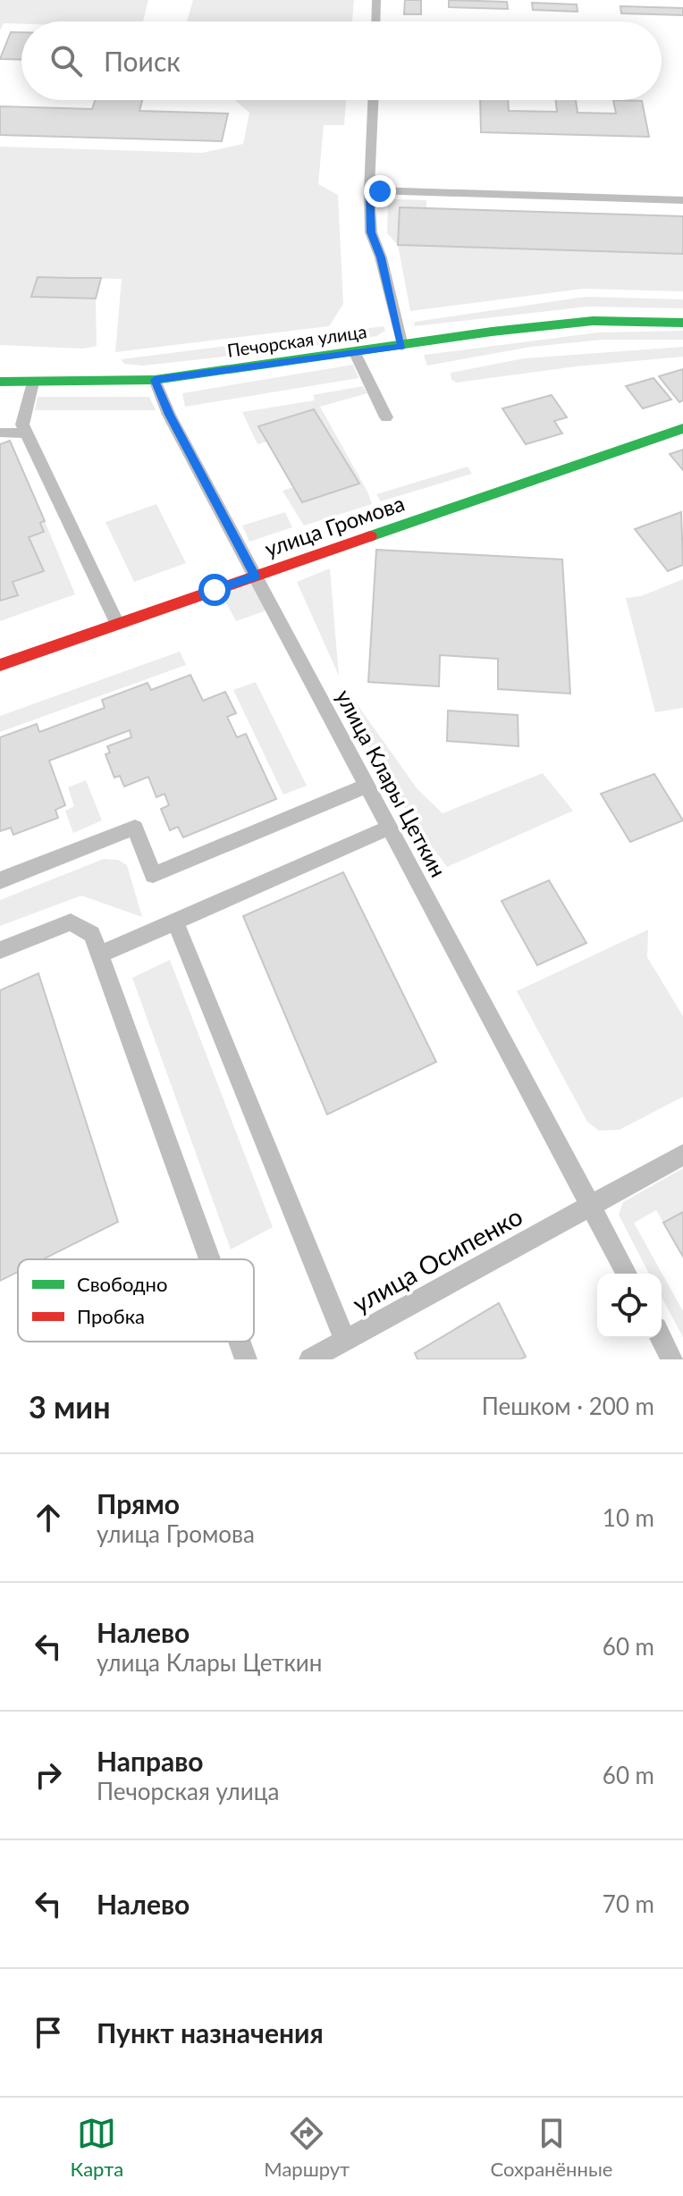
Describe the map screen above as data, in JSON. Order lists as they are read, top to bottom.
{
  "streets": {
    "street": ["Печорская улица", "улица Громова"],
    "lane": ["улица Клары Цеткин", "улица Осипенко"]
  },
  "crossings": [
    ["Печорская улица", "улица Клары Цеткин"],
    ["улица Громова", "улица Клары Цеткин"],
    ["улица Клары Цеткин", "улица Осипенко"]
  ],
  "legend": ["Свободно", "Пробка"],
  "page": {
    "search": "Поиск",
    "heading": ["3 мин", "Пешком · 200 m"],
    "list": [
      ["Прямо", "улица Громова", "10 m"],
      ["Налево", "улица Клары Цеткин", "60 m"],
      ["Направо", "Печорская улица", "60 m"],
      ["Налево", "70 m"],
      "Пункт назначения"
    ],
    "nav": ["Карта", "Маршрут", "Сохранённые"]
  }
}
